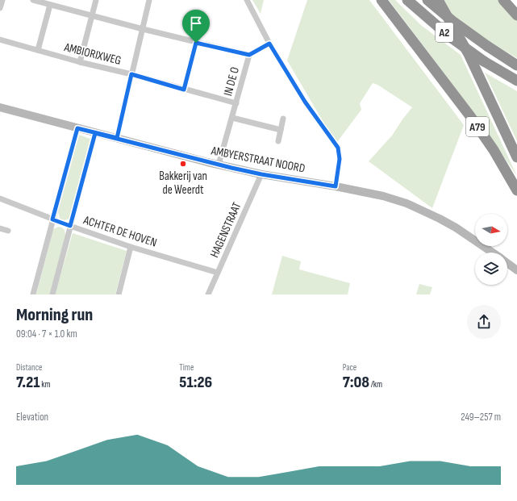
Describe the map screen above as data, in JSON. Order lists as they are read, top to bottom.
{
  "streets": {
    "highway": ["A2", "A79"],
    "street": [
      "AMBIORIXWEG",
      "IN DE O",
      "AMBYERSTRAAT NOORD",
      "HAGENSTRAAT",
      "ACHTER DE HOVEN"
    ]
  },
  "crossings": [
    ["AMBIORIXWEG", "IN DE O"],
    ["IN DE O", "AMBYERSTRAAT NOORD"],
    ["AMBYERSTRAAT NOORD", "HAGENSTRAAT"],
    ["HAGENSTRAAT", "ACHTER DE HOVEN"]
  ],
  "places": ["Bakkerij van de Weerdt"],
  "north": "right",
  "page": {
    "heading": ["Morning run", "09:04 · 7 × 1.0 km"],
    "stats": [
      ["Distance", "7.21 km"],
      ["Time", "51:26"],
      ["Pace", "7:08 /km"]
    ],
    "chart": ["Elevation", "249–257 m"]
  }
}
